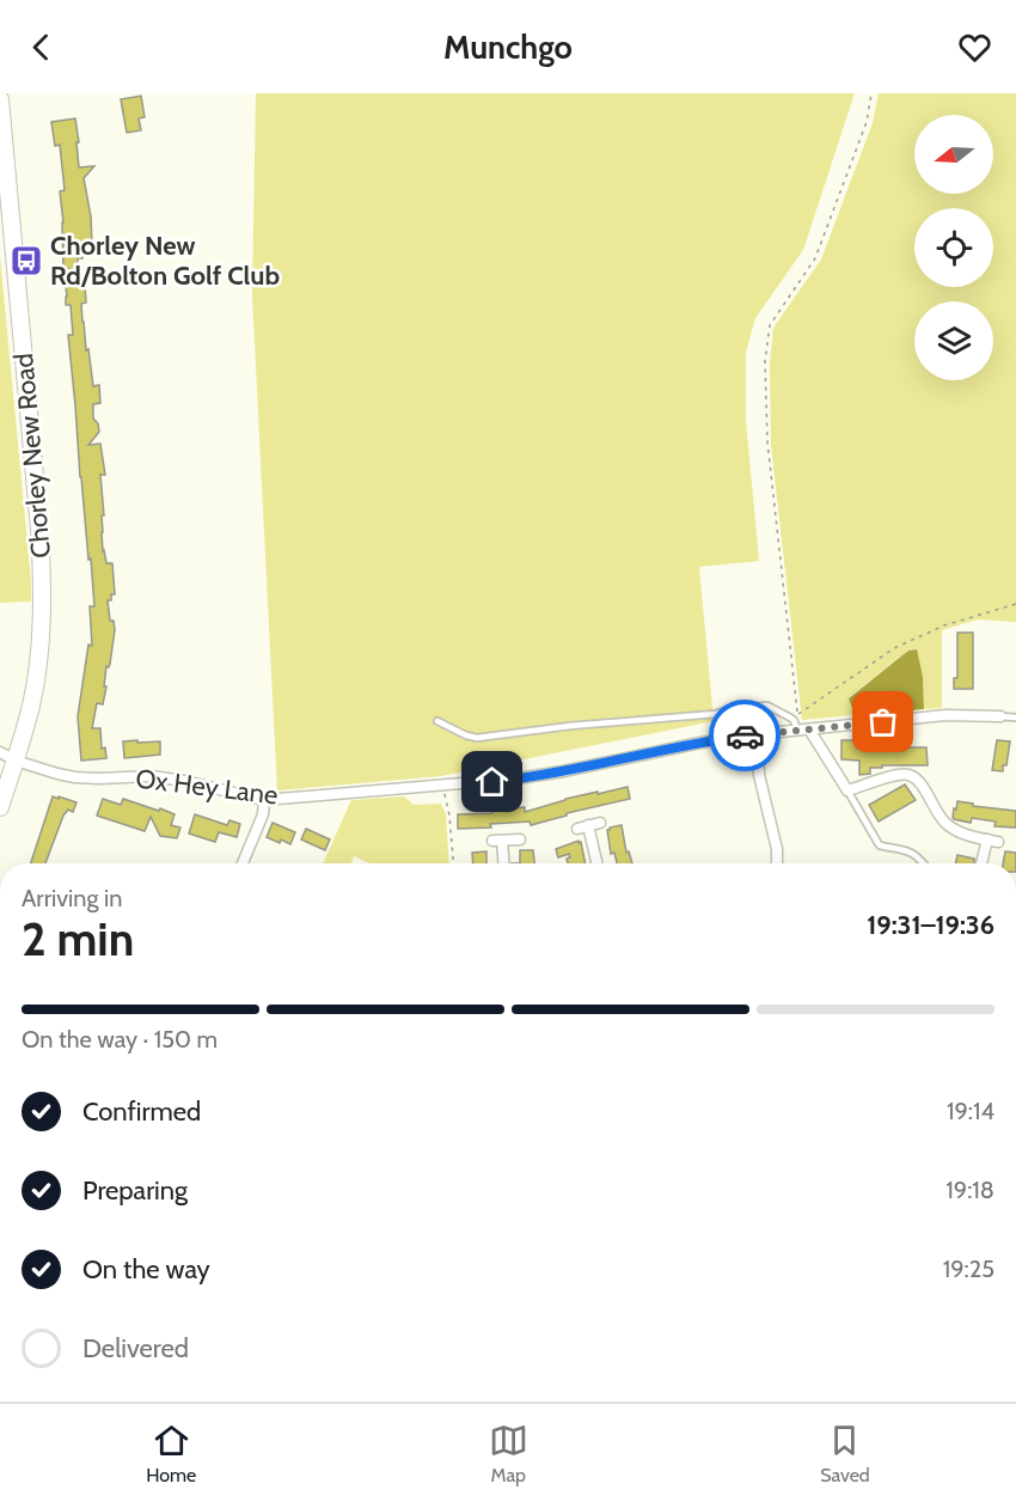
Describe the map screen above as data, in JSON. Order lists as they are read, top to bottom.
{
  "streets": {
    "highway": ["Chorley New Road"],
    "street": ["Ox Hey Lane"]
  },
  "crossings": [
    ["Chorley New Road", "Ox Hey Lane"]
  ],
  "places": {
    "bus stop": ["Chorley New Rd/Bolton Golf Club"]
  },
  "north": "left",
  "page": {
    "header": "Munchgo",
    "heading": ["2 min", "Arriving in", "19:31–19:36"],
    "bar": "On the way · 150 m",
    "list": [
      ["Confirmed", "19:14"],
      ["Preparing", "19:18"],
      ["On the way", "19:25"],
      "Delivered"
    ],
    "tabs": ["Home", "Map", "Saved"]
  }
}
